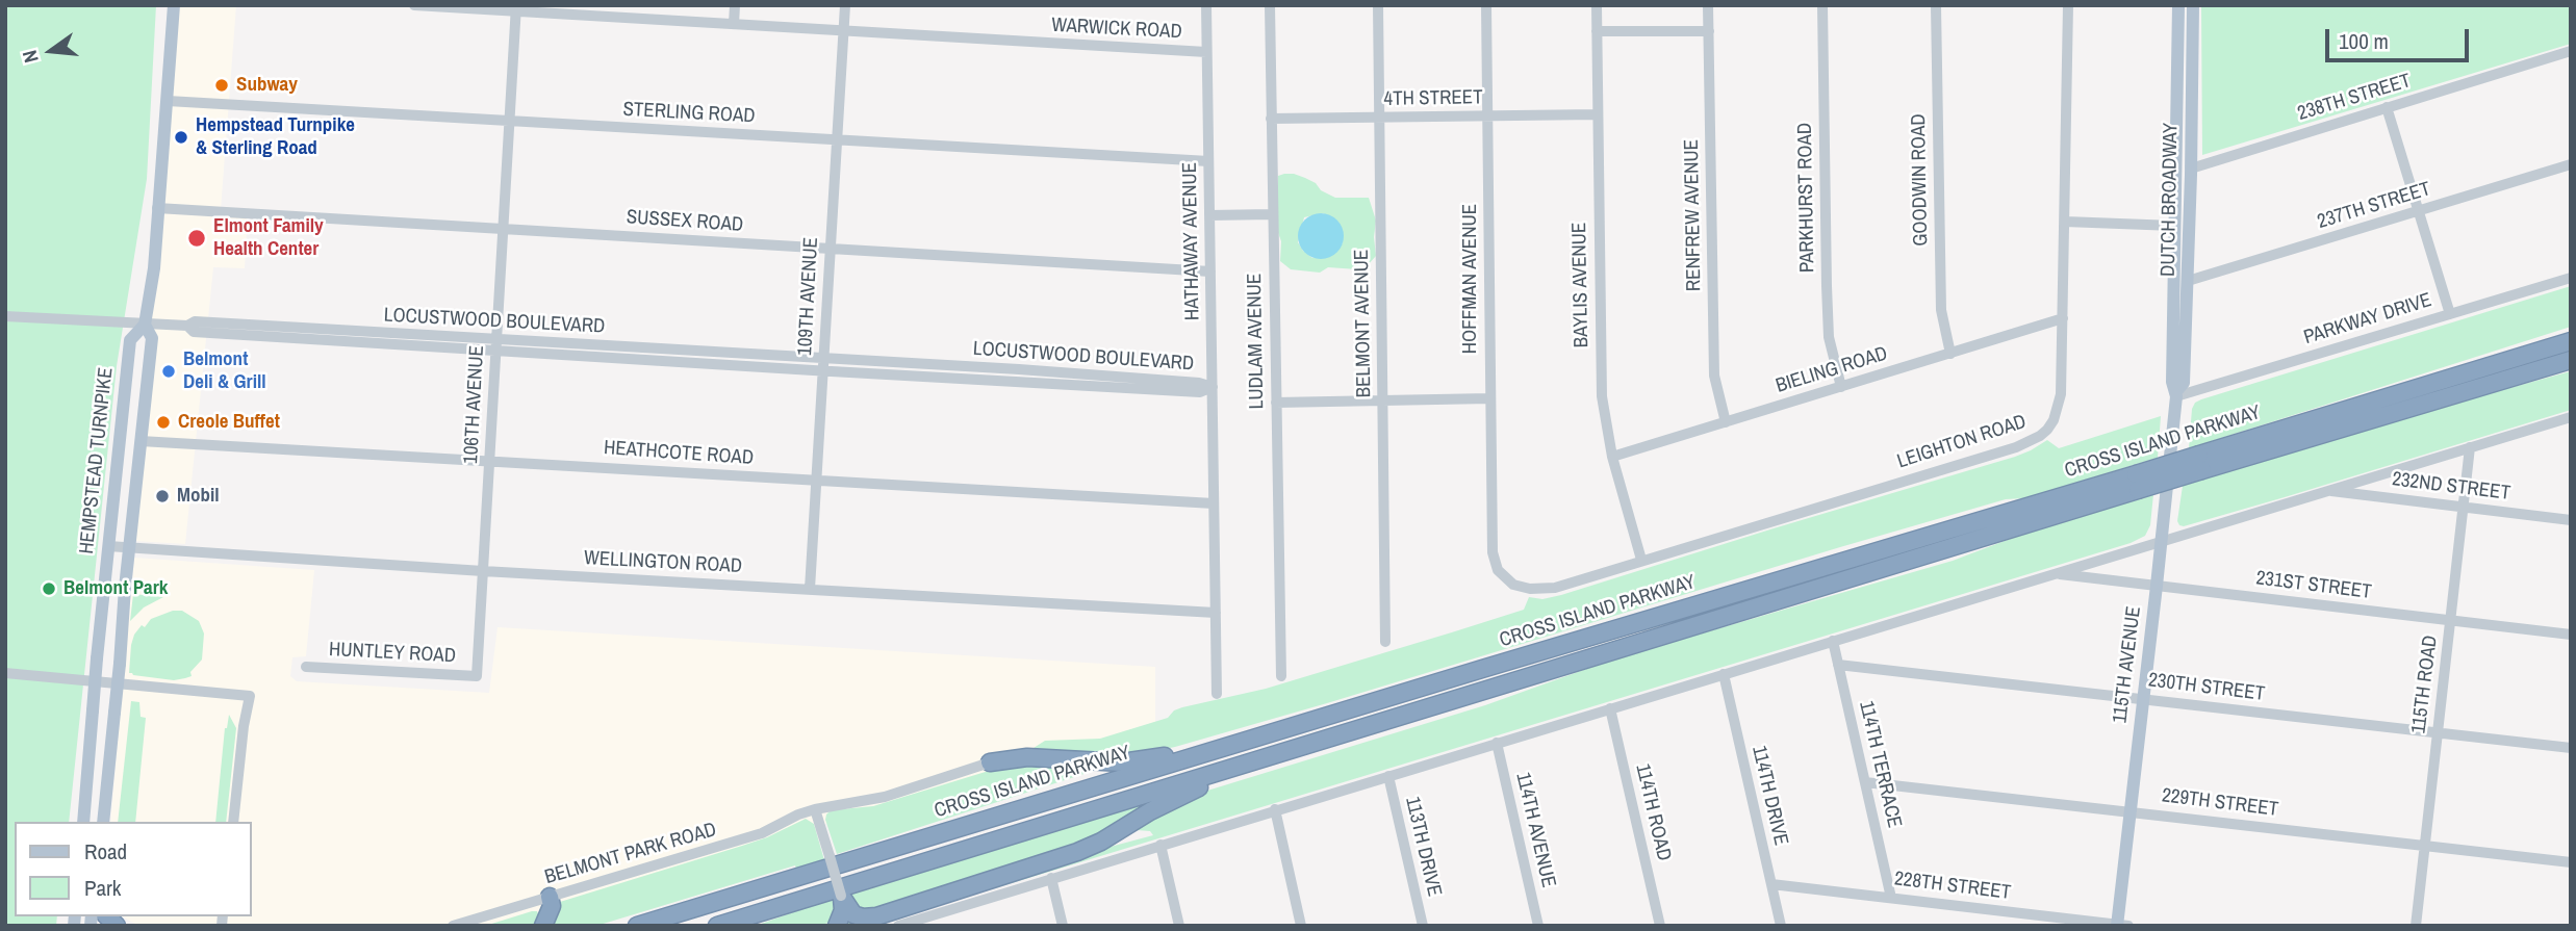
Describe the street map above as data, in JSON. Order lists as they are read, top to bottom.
{
  "streets": {
    "highway": ["CROSS ISLAND PARKWAY"],
    "main road": ["DUTCH BROADWAY", "HEMPSTEAD TURNPIKE", "115TH AVENUE"],
    "street": [
      "WARWICK ROAD",
      "238TH STREET",
      "4TH STREET",
      "STERLING ROAD",
      "GOODWIN ROAD",
      "PARKHURST ROAD",
      "237TH STREET",
      "RENFREW AVENUE",
      "SUSSEX ROAD",
      "HATHAWAY AVENUE",
      "HOFFMAN AVENUE",
      "BAYLIS AVENUE",
      "109TH AVENUE",
      "PARKWAY DRIVE",
      "LOCUSTWOOD BOULEVARD",
      "BELMONT AVENUE",
      "LUDLAM AVENUE",
      "BIELING ROAD",
      "106TH AVENUE",
      "LEIGHTON ROAD",
      "HEATHCOTE ROAD",
      "232ND STREET",
      "WELLINGTON ROAD",
      "231ST STREET",
      "HUNTLEY ROAD",
      "115TH ROAD",
      "230TH STREET",
      "114TH TERRACE",
      "114TH DRIVE",
      "229TH STREET",
      "114TH ROAD",
      "114TH AVENUE",
      "113TH DRIVE",
      "BELMONT PARK ROAD",
      "228TH STREET"
    ]
  },
  "crossings": [
    ["WARWICK ROAD", "HATHAWAY AVENUE"],
    ["WARWICK ROAD", "109TH AVENUE"],
    ["WARWICK ROAD", "106TH AVENUE"],
    ["238TH STREET", "DUTCH BROADWAY"],
    ["4TH STREET", "HOFFMAN AVENUE"],
    ["4TH STREET", "BAYLIS AVENUE"],
    ["4TH STREET", "BELMONT AVENUE"],
    ["4TH STREET", "LUDLAM AVENUE"],
    ["STERLING ROAD", "HATHAWAY AVENUE"],
    ["STERLING ROAD", "109TH AVENUE"],
    ["STERLING ROAD", "106TH AVENUE"],
    ["STERLING ROAD", "HEMPSTEAD TURNPIKE"],
    ["GOODWIN ROAD", "BIELING ROAD"],
    ["PARKHURST ROAD", "BIELING ROAD"],
    ["DUTCH BROADWAY", "237TH STREET"],
    ["DUTCH BROADWAY", "PARKWAY DRIVE"],
    ["DUTCH BROADWAY", "115TH AVENUE"],
    ["RENFREW AVENUE", "BIELING ROAD"],
    ["SUSSEX ROAD", "HATHAWAY AVENUE"],
    ["SUSSEX ROAD", "109TH AVENUE"],
    ["SUSSEX ROAD", "106TH AVENUE"],
    ["SUSSEX ROAD", "HEMPSTEAD TURNPIKE"],
    ["HATHAWAY AVENUE", "LOCUSTWOOD BOULEVARD"],
    ["HATHAWAY AVENUE", "HEATHCOTE ROAD"],
    ["HATHAWAY AVENUE", "WELLINGTON ROAD"],
    ["HOFFMAN AVENUE", "LEIGHTON ROAD"],
    ["BAYLIS AVENUE", "BIELING ROAD"],
    ["BAYLIS AVENUE", "LEIGHTON ROAD"],
    ["109TH AVENUE", "LOCUSTWOOD BOULEVARD"],
    ["109TH AVENUE", "HEATHCOTE ROAD"],
    ["109TH AVENUE", "WELLINGTON ROAD"],
    ["PARKWAY DRIVE", "115TH AVENUE"],
    ["LOCUSTWOOD BOULEVARD", "106TH AVENUE"],
    ["LOCUSTWOOD BOULEVARD", "HEMPSTEAD TURNPIKE"],
    ["BIELING ROAD", "LEIGHTON ROAD"],
    ["106TH AVENUE", "HEATHCOTE ROAD"],
    ["106TH AVENUE", "WELLINGTON ROAD"],
    ["106TH AVENUE", "HUNTLEY ROAD"],
    ["HEATHCOTE ROAD", "HEMPSTEAD TURNPIKE"],
    ["HEMPSTEAD TURNPIKE", "WELLINGTON ROAD"],
    ["232ND STREET", "115TH ROAD"],
    ["231ST STREET", "115TH AVENUE"],
    ["231ST STREET", "115TH ROAD"],
    ["115TH AVENUE", "230TH STREET"],
    ["115TH AVENUE", "229TH STREET"],
    ["115TH AVENUE", "228TH STREET"],
    ["115TH ROAD", "230TH STREET"],
    ["115TH ROAD", "229TH STREET"],
    ["230TH STREET", "114TH TERRACE"],
    ["114TH TERRACE", "229TH STREET"],
    ["114TH TERRACE", "228TH STREET"],
    ["114TH DRIVE", "228TH STREET"]
  ],
  "places": [
    "Subway",
    "Hempstead Turnpike & Sterling Road",
    "Elmont Family Health Center",
    "Belmont Deli & Grill",
    "Creole Buffet",
    "Mobil",
    "Belmont Park"
  ],
  "legend": ["Road", "Park"],
  "scale_bar": "100 m",
  "north": "left"
}
